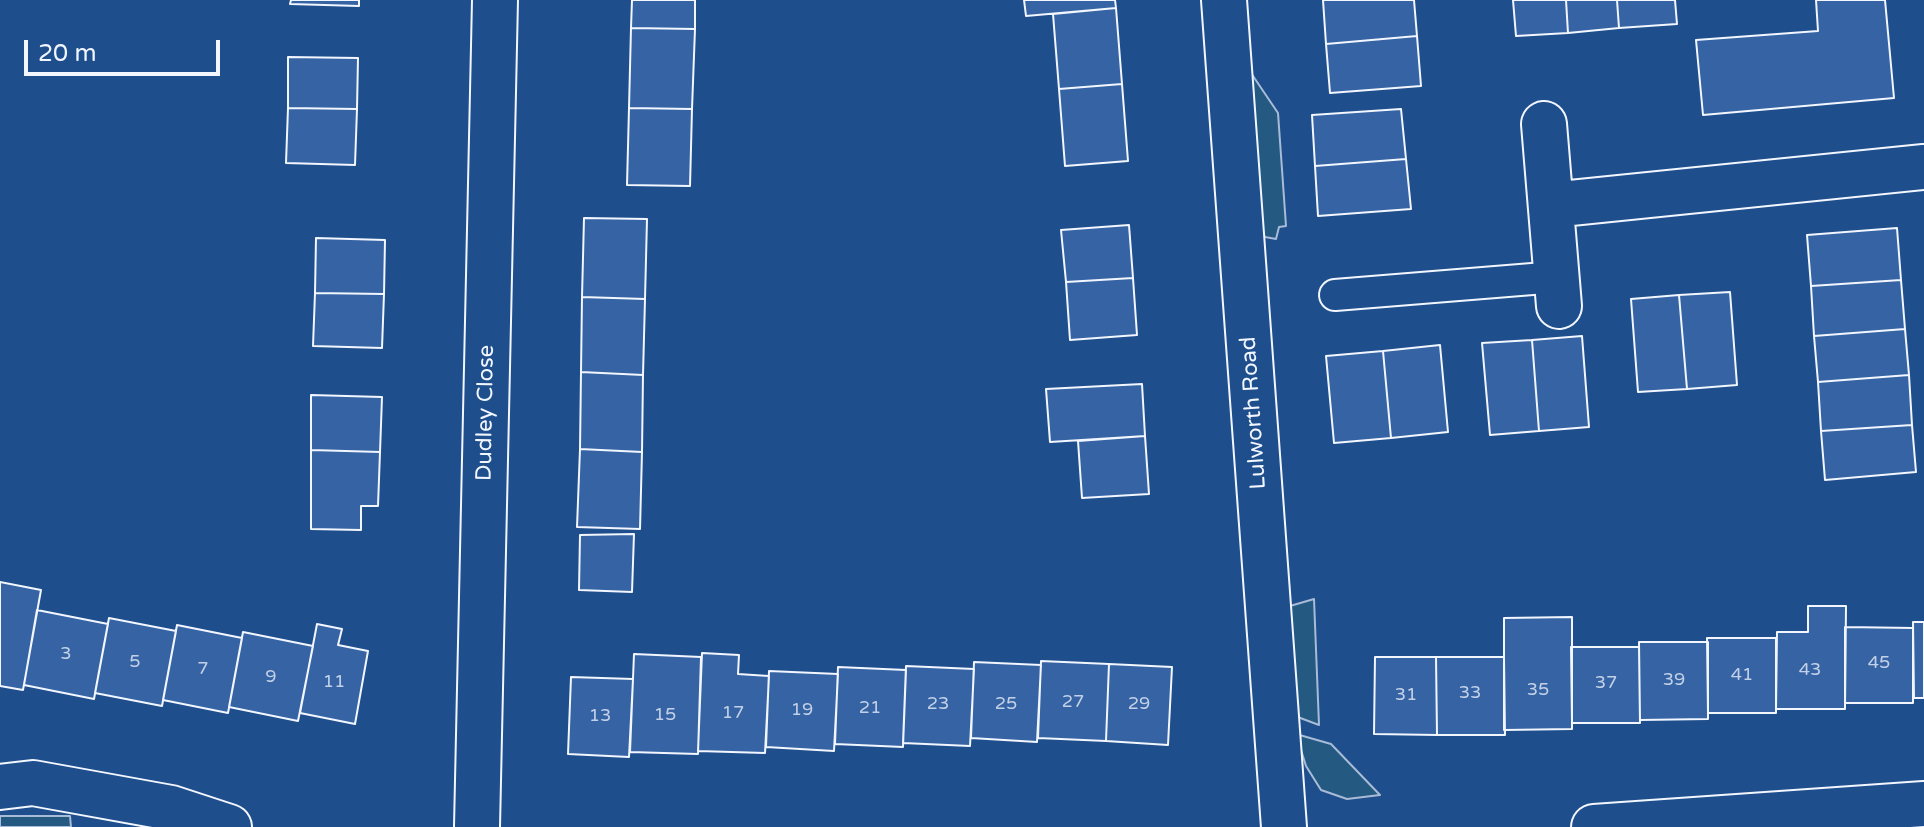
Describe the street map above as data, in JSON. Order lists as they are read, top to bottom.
{
  "streets": {
    "street": ["Dudley Close", "Lulworth Road"]
  },
  "house_numbers": [
    "3",
    "5",
    "45",
    "7",
    "43",
    "41",
    "9",
    "39",
    "11",
    "37",
    "35",
    "33",
    "31",
    "27",
    "23",
    "25",
    "29",
    "21",
    "19",
    "17",
    "15",
    "13"
  ],
  "scale_bar": "20 m"
}
